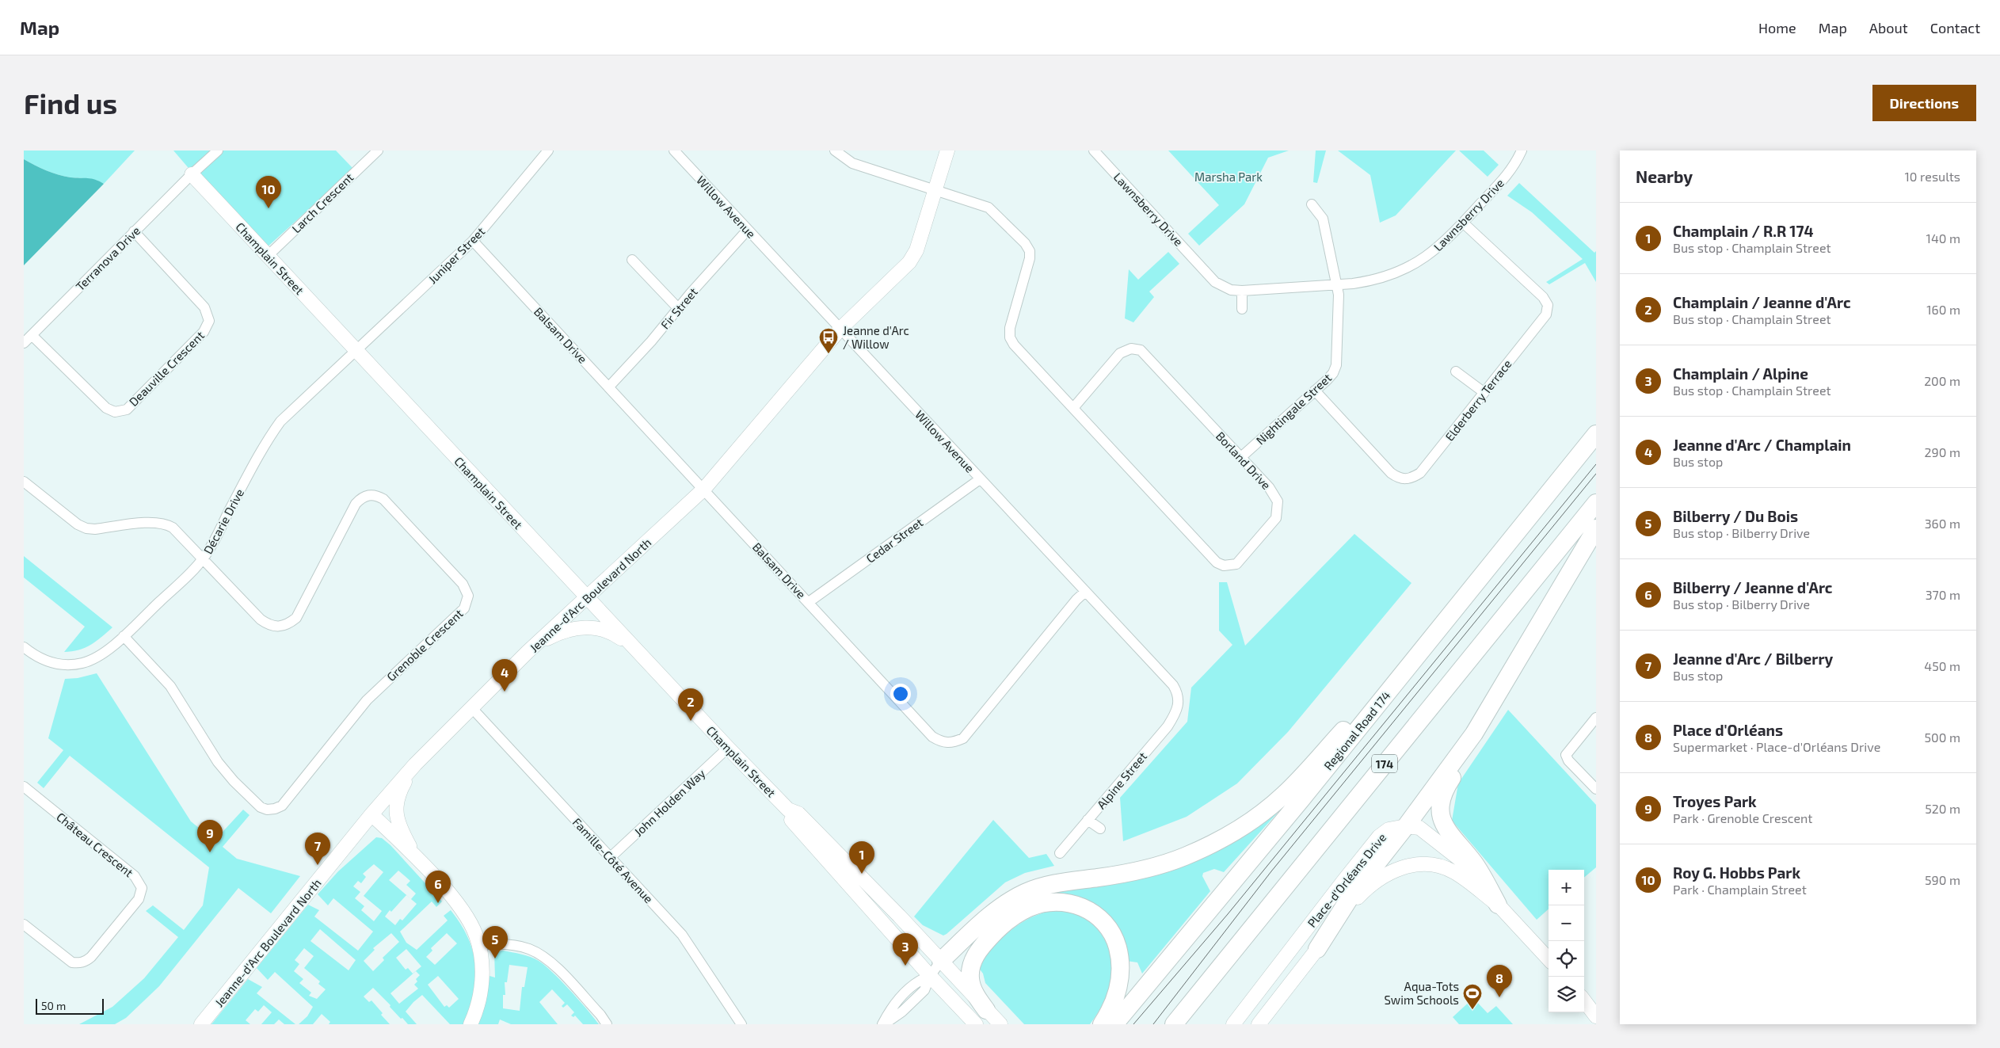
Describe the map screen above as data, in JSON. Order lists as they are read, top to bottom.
{
  "streets": {
    "highway": ["Regional Road 174", "174"],
    "main road": ["Champlain Street", "Jeanne-d'Arc Boulevard North", "Place-d'Orléans Drive"],
    "street": [
      "Larch Crescent",
      "Willow Avenue",
      "Lawnsberry Drive",
      "Juniper Street",
      "Terranova Drive",
      "Fir Street",
      "Balsam Drive",
      "Deauville Crescent",
      "Elderberry Terrace",
      "Nightingale Street",
      "Borland Drive",
      "Décarie Drive",
      "Cedar Street",
      "Grenoble Crescent",
      "Alpine Street",
      "John Holden Way",
      "Château Crescent",
      "Famille-Côté Avenue"
    ]
  },
  "crossings": [
    ["Larch Crescent", "Champlain Street"],
    ["Willow Avenue", "Fir Street"],
    ["Willow Avenue", "Balsam Drive"],
    ["Willow Avenue", "Cedar Street"],
    ["Willow Avenue", "Jeanne-d'Arc Boulevard North"],
    ["Willow Avenue", "Alpine Street"],
    ["Lawnsberry Drive", "Elderberry Terrace"],
    ["Lawnsberry Drive", "Nightingale Street"],
    ["Juniper Street", "Champlain Street"],
    ["Juniper Street", "Balsam Drive"],
    ["Juniper Street", "Décarie Drive"],
    ["Terranova Drive", "Champlain Street"],
    ["Terranova Drive", "Deauville Crescent"],
    ["Champlain Street", "Décarie Drive"],
    ["Champlain Street", "Jeanne-d'Arc Boulevard North"],
    ["Champlain Street", "John Holden Way"],
    ["Fir Street", "Balsam Drive"],
    ["Balsam Drive", "Cedar Street"],
    ["Balsam Drive", "Jeanne-d'Arc Boulevard North"],
    ["Elderberry Terrace", "Nightingale Street"],
    ["Nightingale Street", "Borland Drive"],
    ["Borland Drive", "Jeanne-d'Arc Boulevard North"],
    ["Décarie Drive", "Grenoble Crescent"],
    ["Jeanne-d'Arc Boulevard North", "Famille-Côté Avenue"],
    ["John Holden Way", "Famille-Côté Avenue"]
  ],
  "parks": ["Marsha Park"],
  "places": {
    "bus stop": ["Jeanne d'Arc / Willow"],
    "sports": ["Aqua-Tots Swim Schools"]
  },
  "scale_bar": "50 m",
  "page": {
    "header": "Map",
    "nav": [
      "Home",
      "Map",
      "About",
      "Contact"
    ],
    "buttons": "Directions",
    "title": "Find us",
    "heading": ["Nearby", "10 results"],
    "pins": [
      "10",
      "4",
      "2",
      "9",
      "7",
      "1",
      "6",
      "5",
      "3",
      "8"
    ],
    "list": [
      {
        "mark": "1",
        "name": "Champlain / R.R 174",
        "note": "Bus stop · Champlain Street",
        "value": "140 m"
      },
      {
        "mark": "2",
        "name": "Champlain / Jeanne d'Arc",
        "note": "Bus stop · Champlain Street",
        "value": "160 m"
      },
      {
        "mark": "3",
        "name": "Champlain / Alpine",
        "note": "Bus stop · Champlain Street",
        "value": "200 m"
      },
      {
        "mark": "4",
        "name": "Jeanne d'Arc / Champlain",
        "note": "Bus stop",
        "value": "290 m"
      },
      {
        "mark": "5",
        "name": "Bilberry / Du Bois",
        "note": "Bus stop · Bilberry Drive",
        "value": "360 m"
      },
      {
        "mark": "6",
        "name": "Bilberry / Jeanne d'Arc",
        "note": "Bus stop · Bilberry Drive",
        "value": "370 m"
      },
      {
        "mark": "7",
        "name": "Jeanne d'Arc / Bilberry",
        "note": "Bus stop",
        "value": "450 m"
      },
      {
        "mark": "8",
        "name": "Place d'Orléans",
        "note": "Supermarket · Place-d'Orléans Drive",
        "value": "500 m"
      },
      {
        "mark": "9",
        "name": "Troyes Park",
        "note": "Park · Grenoble Crescent",
        "value": "520 m"
      },
      {
        "mark": "10",
        "name": "Roy G. Hobbs Park",
        "note": "Park · Champlain Street",
        "value": "590 m"
      }
    ],
    "map_buttons": ["+", "−"],
    "scale": "50 m"
  }
}
